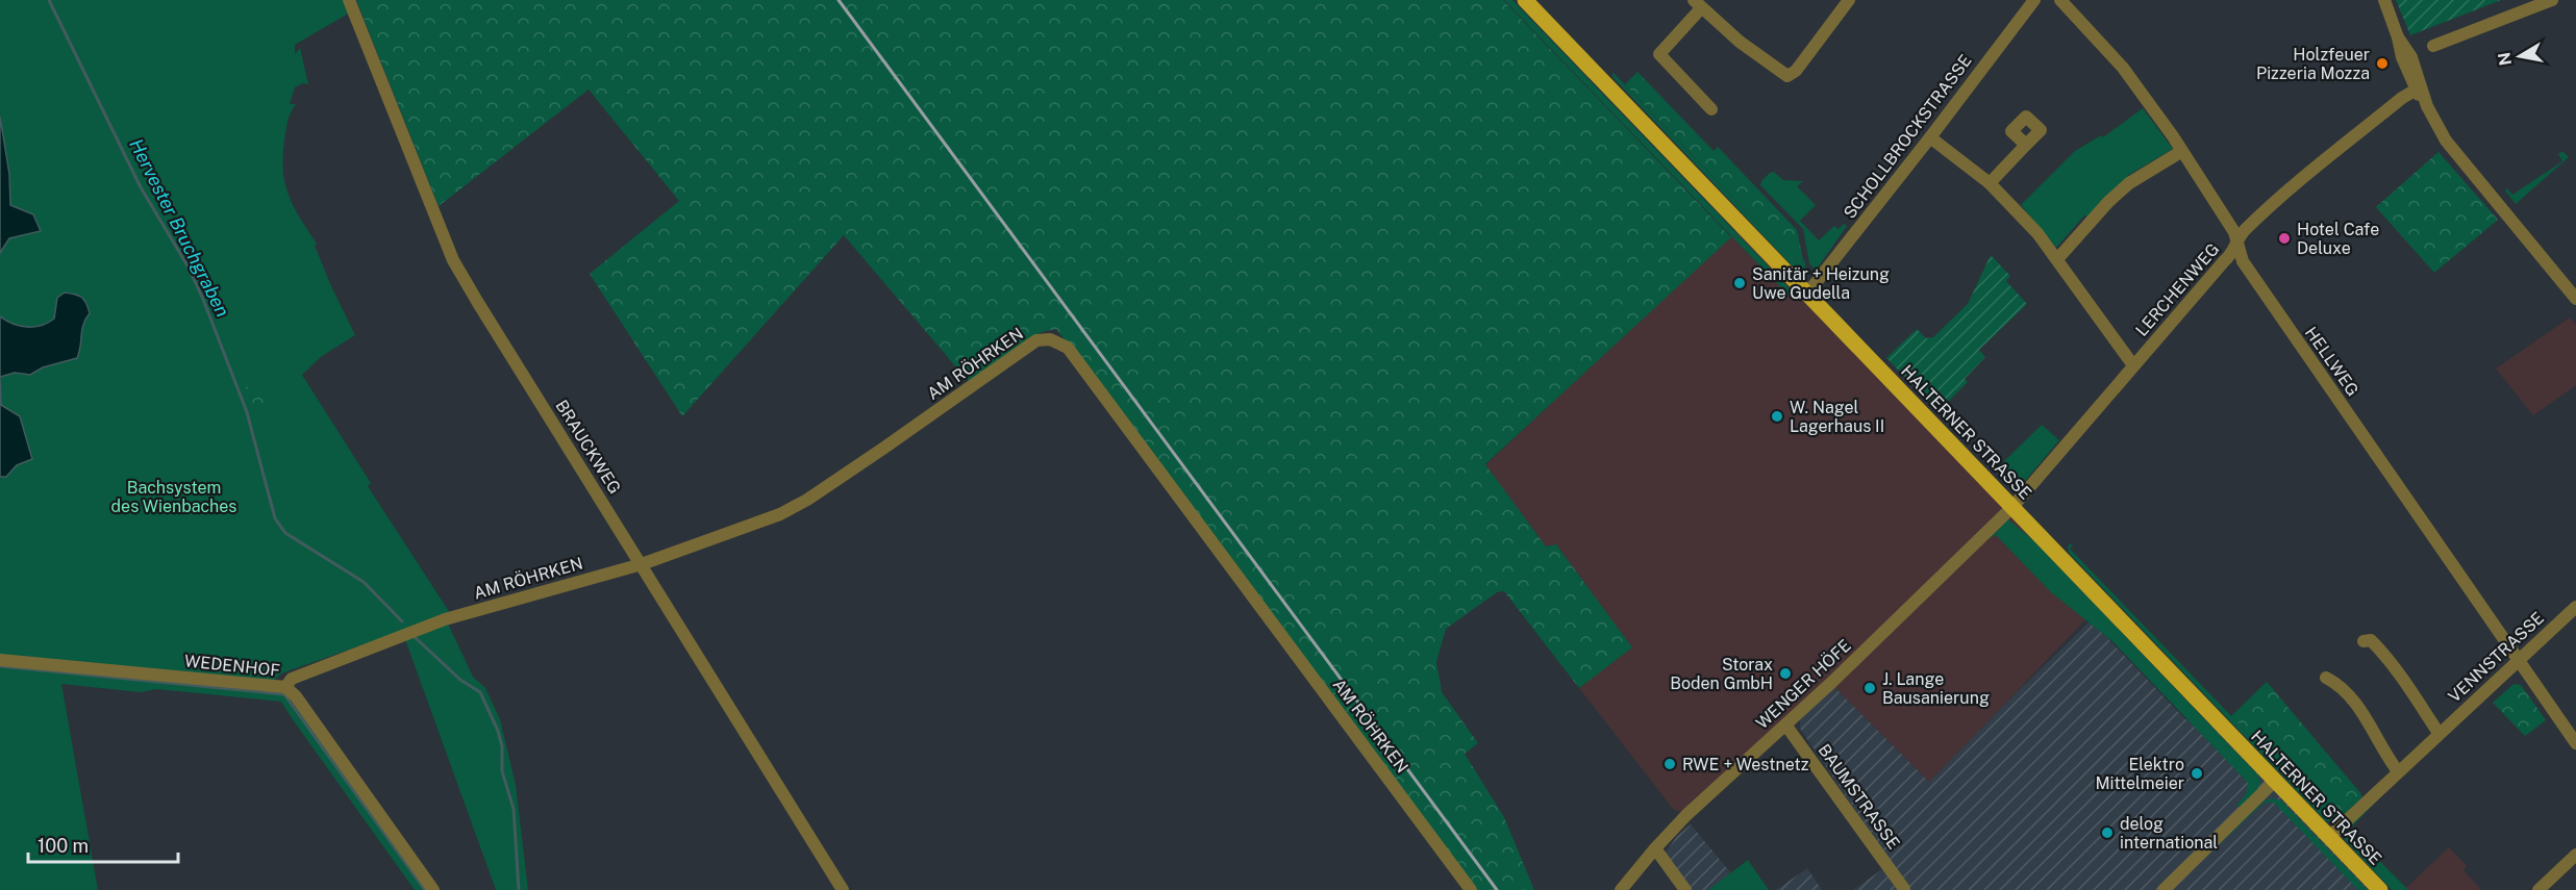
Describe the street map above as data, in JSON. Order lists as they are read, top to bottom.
{
  "streets": {
    "main road": ["HALTERNER STRASSE"],
    "street": [
      "SCHOLLBROCKSTRASSE",
      "LERCHENWEG",
      "HELLWEG",
      "AM RÖHRKEN",
      "BRAUCKWEG",
      "VENNSTRASSE",
      "WEDENHOF",
      "WENGER HÖFE",
      "BAUMSTRASSE"
    ]
  },
  "crossings": [
    ["SCHOLLBROCKSTRASSE", "HALTERNER STRASSE"],
    ["LERCHENWEG", "HELLWEG"],
    ["LERCHENWEG", "HALTERNER STRASSE"],
    ["LERCHENWEG", "WENGER HÖFE"],
    ["HELLWEG", "VENNSTRASSE"],
    ["AM RÖHRKEN", "BRAUCKWEG"],
    ["AM RÖHRKEN", "WEDENHOF"],
    ["HALTERNER STRASSE", "VENNSTRASSE"],
    ["HALTERNER STRASSE", "WENGER HÖFE"],
    ["WENGER HÖFE", "BAUMSTRASSE"]
  ],
  "water": ["Hervester Bruchgraben"],
  "parks": ["Bachsystem des Wienbaches"],
  "places": [
    "Holzfeuer Pizzeria Mozza",
    "Hotel Cafe Deluxe",
    "Sanitär + Heizung Uwe Gudella",
    "W. Nagel Lagerhaus II",
    "Storax Boden GmbH",
    "J. Lange Bausanierung",
    "RWE + Westnetz",
    "Elektro Mittelmeier",
    "delog international"
  ],
  "scale_bar": "100 m",
  "north": "left"
}
